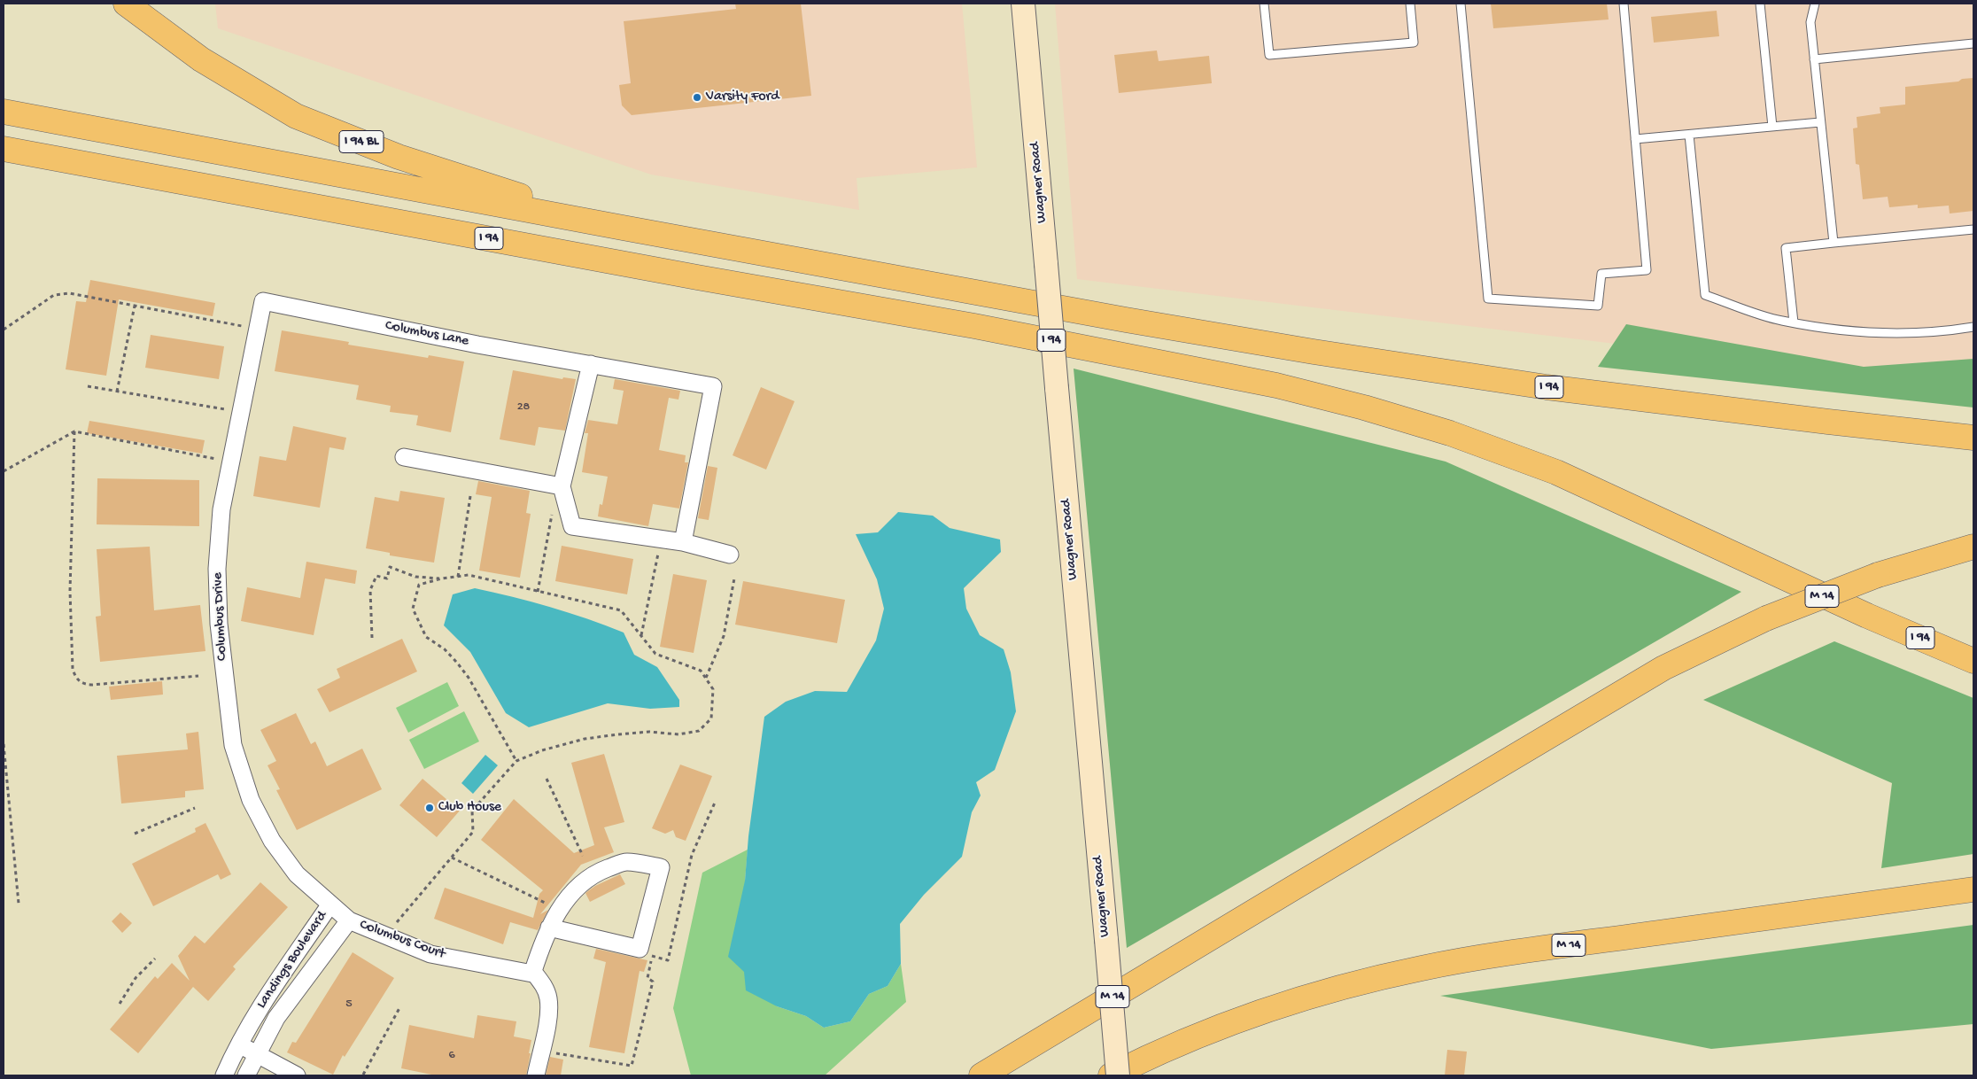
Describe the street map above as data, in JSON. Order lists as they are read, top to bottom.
{
  "streets": {
    "highway": ["I 94 BL", "I 94", "M 14"],
    "main road": ["Wagner Road"],
    "street": [
      "Columbus Lane",
      "Columbus Drive",
      "Columbus Court",
      "Landings Boulevard"
    ]
  },
  "crossings": [
    ["I 94 BL", "I 94"],
    ["Columbus Lane", "Columbus Drive"],
    ["Columbus Drive", "Columbus Court"],
    ["Columbus Drive", "Landings Boulevard"],
    ["Columbus Court", "Landings Boulevard"]
  ],
  "places": ["Varsity Ford", "Club House"],
  "house_numbers": ["28", "5", "6"]
}
